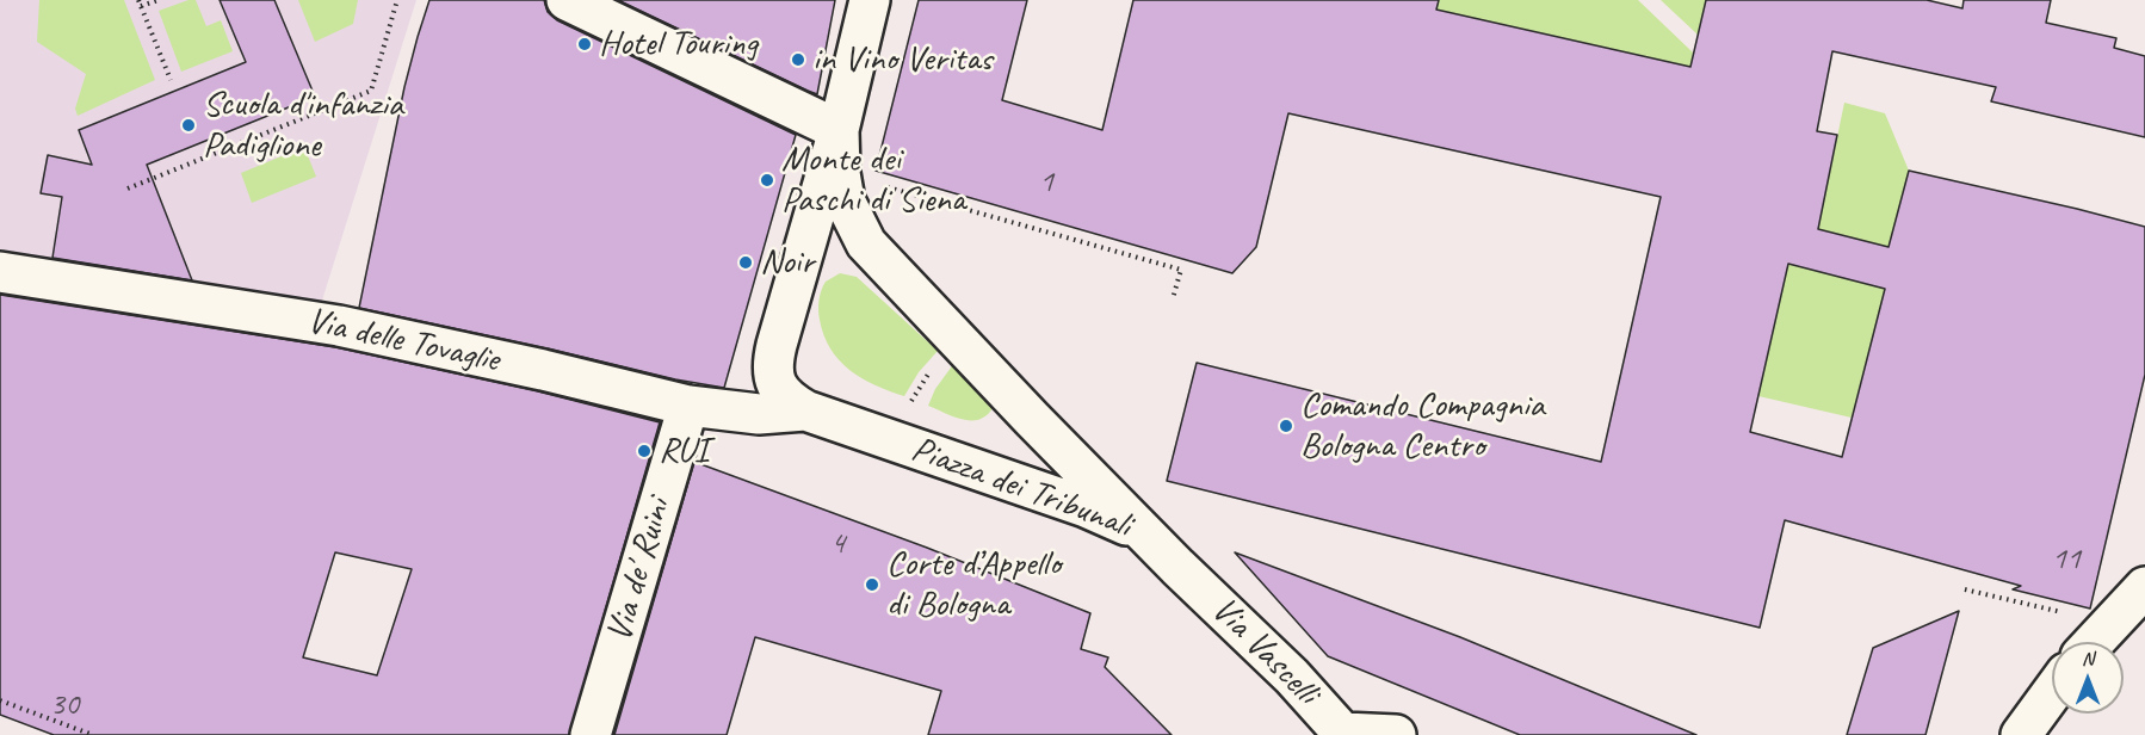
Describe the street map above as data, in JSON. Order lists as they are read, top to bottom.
{
  "streets": {
    "street": [
      "Via delle Tovaglie",
      "Piazza dei Tribunali",
      "Via de' Ruini",
      "Via Vascelli"
    ]
  },
  "crossings": [
    ["Via delle Tovaglie", "Piazza dei Tribunali"],
    ["Via delle Tovaglie", "Via de' Ruini"],
    ["Piazza dei Tribunali", "Via Vascelli"]
  ],
  "places": [
    "Hotel Touring",
    "in Vino Veritas",
    "Scuola d'infanzia Padiglione",
    "Monte dei Paschi di Siena",
    "Noir",
    "Comando Compagnia Bologna Centro",
    "RUI",
    "Corte d’Appello di Bologna"
  ],
  "house_numbers": [
    "1",
    "4",
    "11",
    "30"
  ],
  "north": "top"
}
